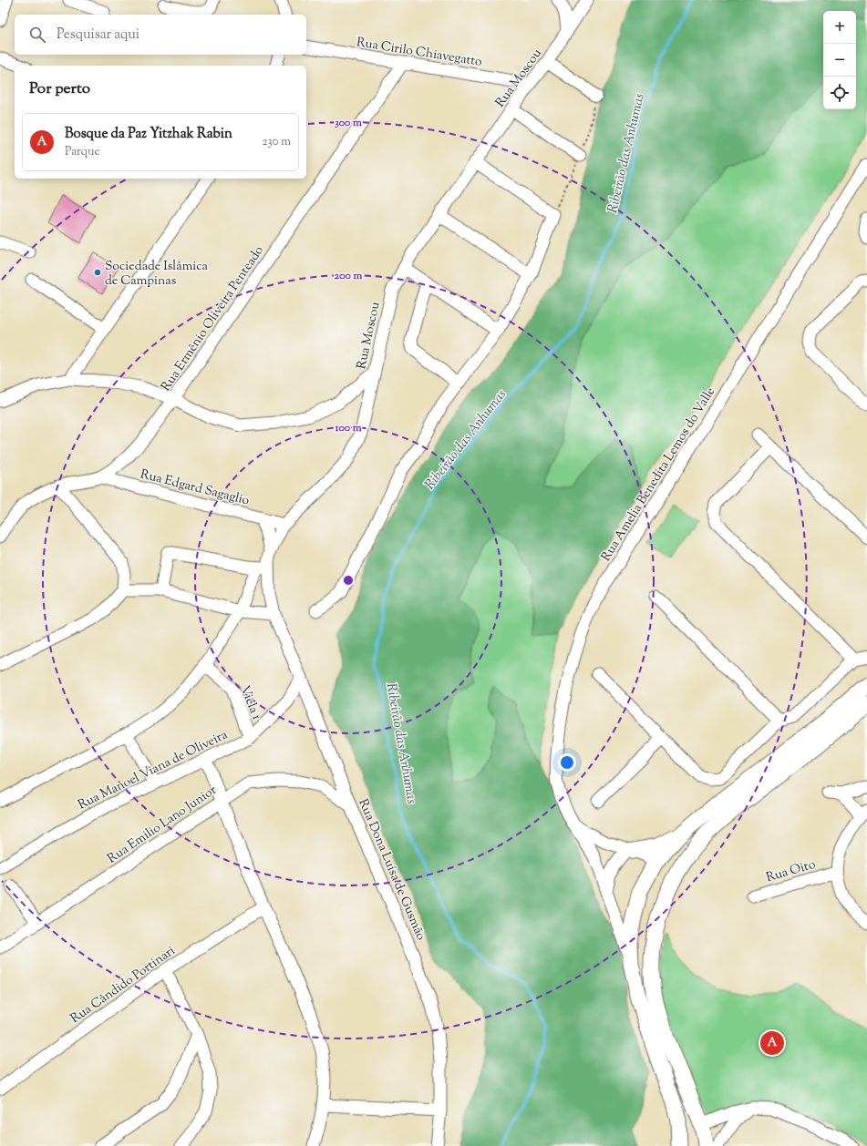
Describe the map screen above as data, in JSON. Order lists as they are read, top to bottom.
{
  "streets": {
    "street": [
      "Rua Cirilo Chiavegatto",
      "Rua Moscou",
      "Rua Ermênio Oliveira Penteado",
      "Rua Amelia Benedita Lemos do Valle",
      "Rua Edgard Sagaglio",
      "Viela 1",
      "Rua Manoel Viana de Oliveira",
      "Rua Emilio Lano Junior",
      "Rua Dona Luísa de Gusmão",
      "Rua Oito",
      "Rua Cândido Portinari"
    ]
  },
  "crossings": [
    ["Rua Cirilo Chiavegatto", "Rua Moscou"],
    ["Rua Cirilo Chiavegatto", "Rua Ermênio Oliveira Penteado"],
    ["Rua Moscou", "Rua Edgard Sagaglio"],
    ["Rua Moscou", "Rua Dona Luísa de Gusmão"],
    ["Rua Ermênio Oliveira Penteado", "Rua Edgard Sagaglio"],
    ["Viela 1", "Rua Manoel Viana de Oliveira"],
    ["Rua Manoel Viana de Oliveira", "Rua Dona Luísa de Gusmão"],
    ["Rua Emilio Lano Junior", "Rua Dona Luísa de Gusmão"]
  ],
  "water": ["Ribeirão das Anhumas"],
  "places": ["Sociedade Islâmica de Campinas"],
  "page": {
    "map_buttons": ["+", "−"],
    "search": "Pesquisar aqui",
    "heading": "Por perto",
    "list": [
      {
        "mark": "A",
        "name": "Bosque da Paz Yitzhak Rabin",
        "note": "Parque",
        "value": "230 m"
      }
    ],
    "pins": "A"
  },
  "rings": ["300 m", "200 m", "100 m"]
}
